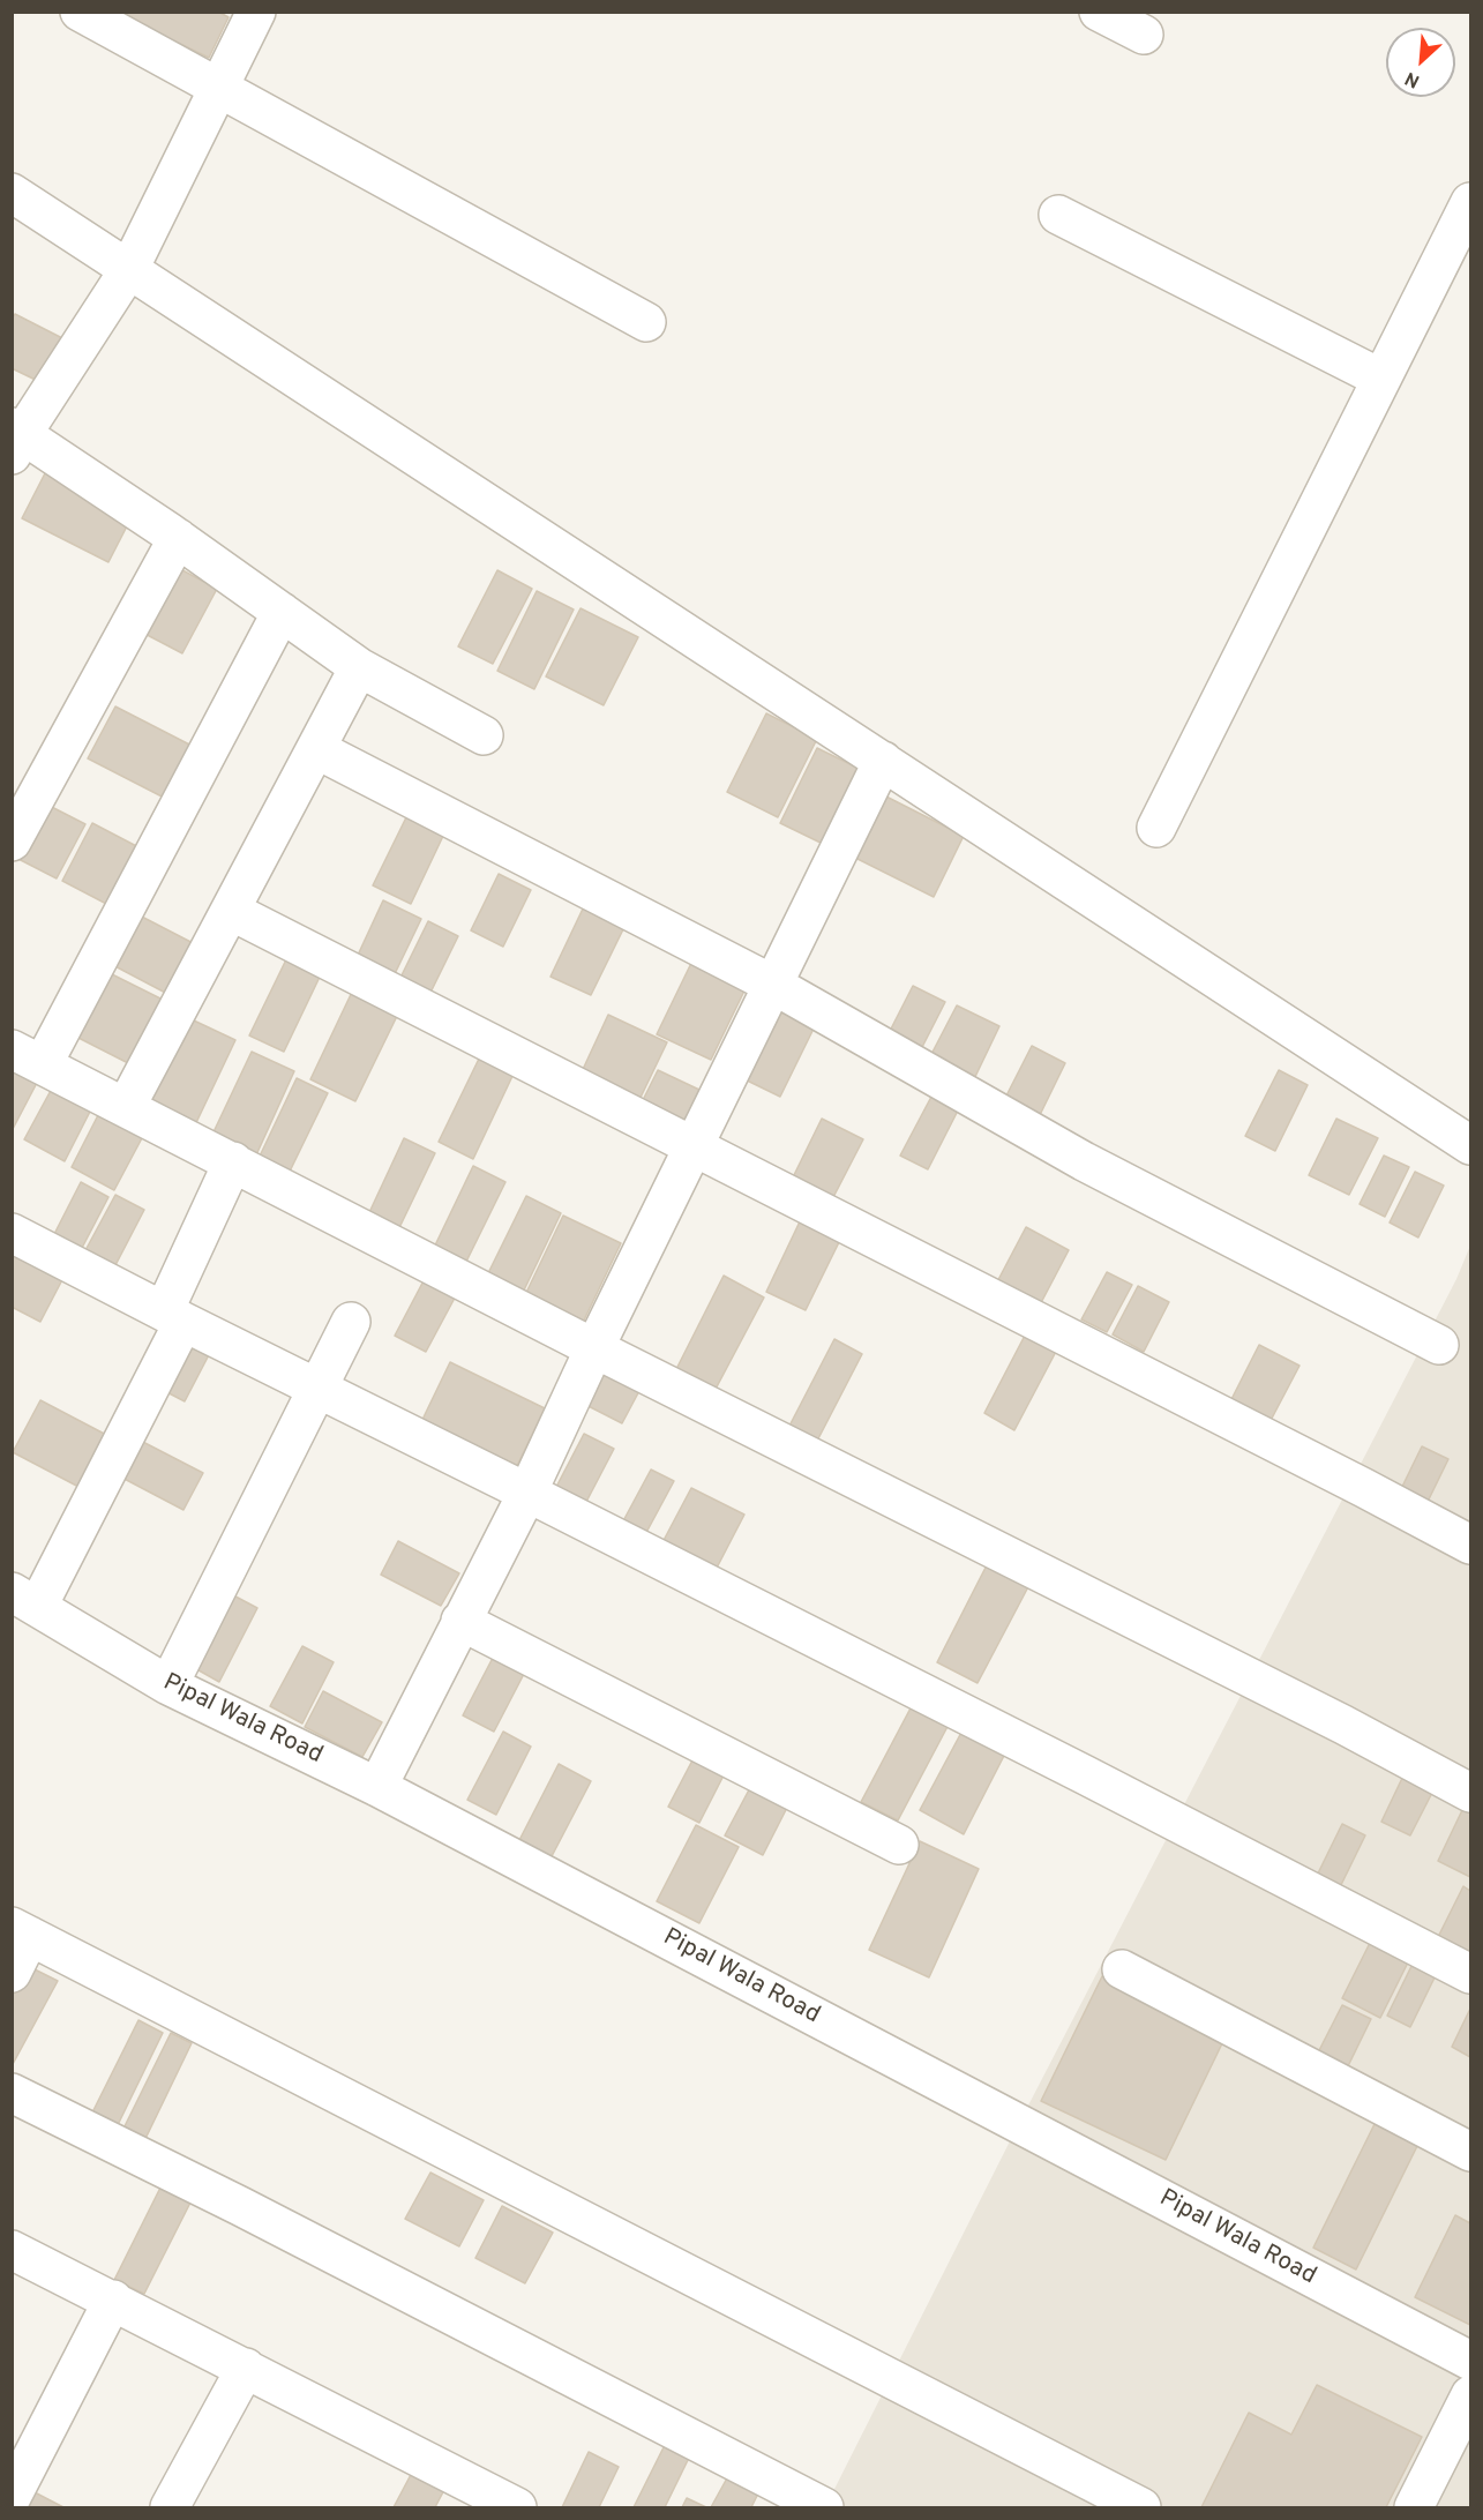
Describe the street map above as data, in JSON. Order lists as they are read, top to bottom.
{
  "streets": {
    "street": ["Pipal Wala Road"]
  },
  "north": "bottom left"
}
